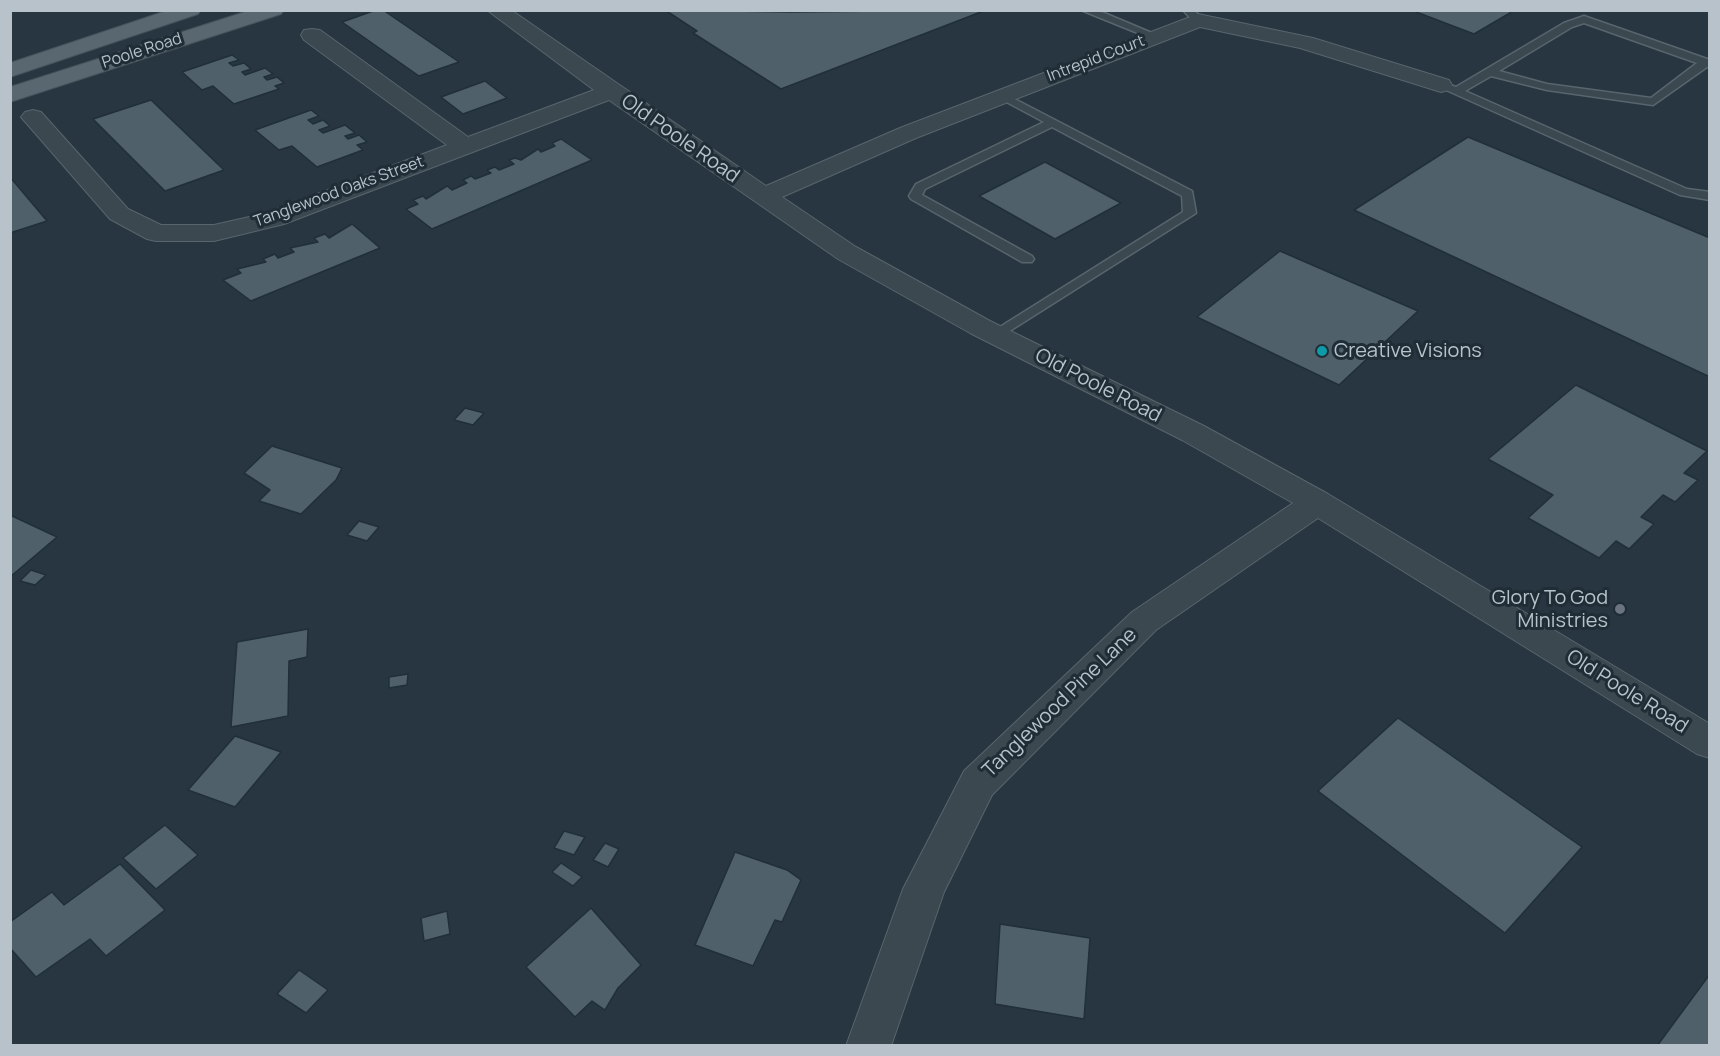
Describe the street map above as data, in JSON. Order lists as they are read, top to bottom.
{
  "streets": {
    "main road": ["Poole Road"],
    "street": [
      "Intrepid Court",
      "Old Poole Road",
      "Tanglewood Oaks Street",
      "Tanglewood Pine Lane"
    ]
  },
  "crossings": [
    ["Intrepid Court", "Old Poole Road"],
    ["Old Poole Road", "Tanglewood Oaks Street"],
    ["Old Poole Road", "Tanglewood Pine Lane"]
  ],
  "places": ["Creative Visions", "Glory To God Ministries"]
}
